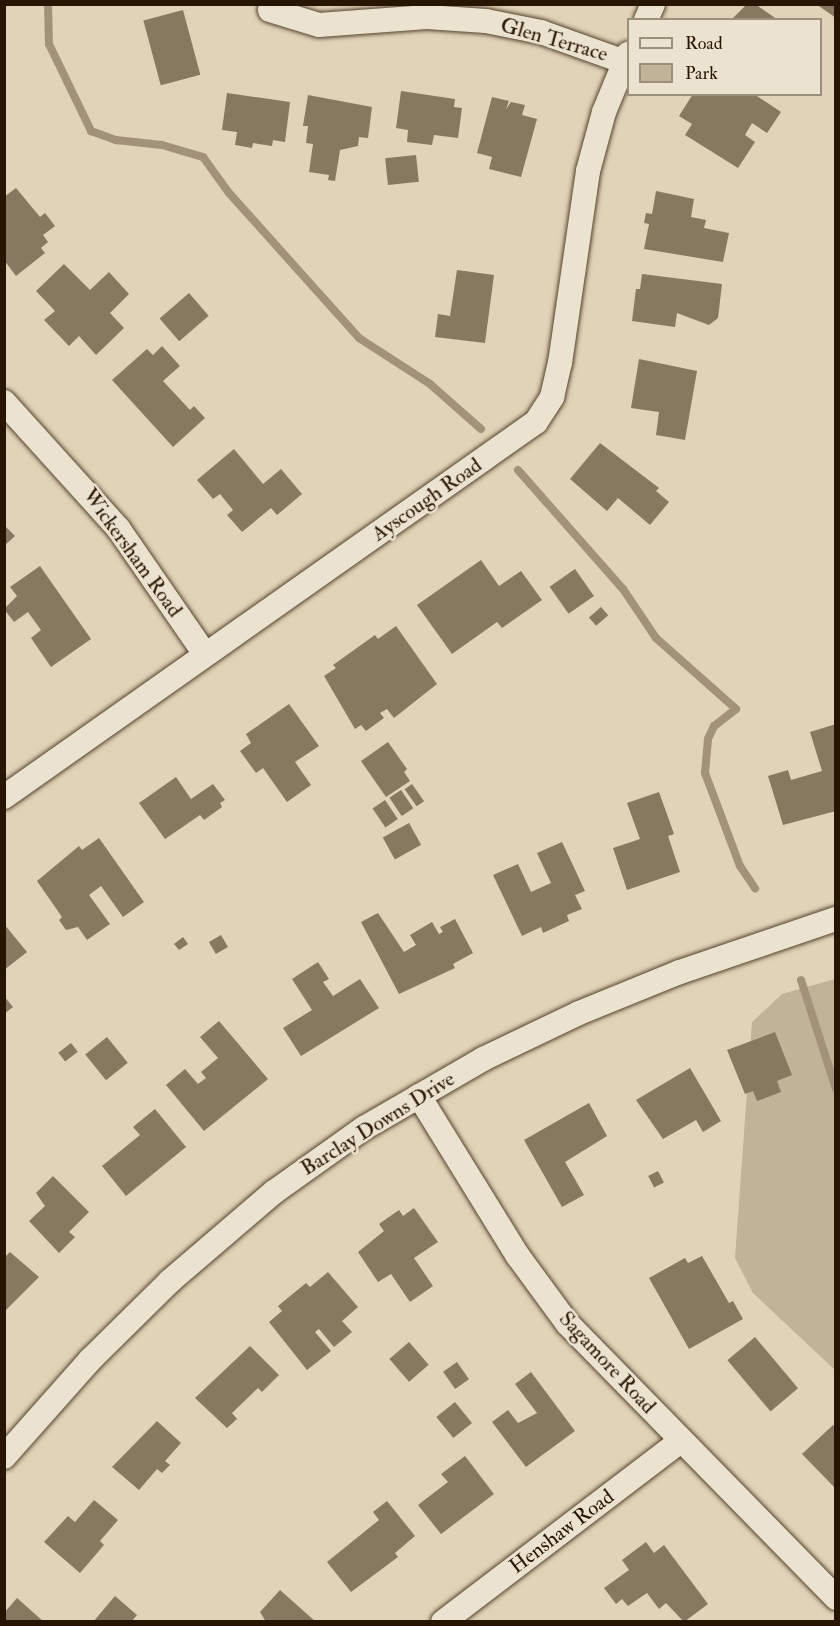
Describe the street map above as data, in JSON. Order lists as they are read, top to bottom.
{
  "streets": {
    "street": [
      "Glen Terrace",
      "Ayscough Road",
      "Wickersham Road",
      "Barclay Downs Drive",
      "Sagamore Road",
      "Henshaw Road"
    ]
  },
  "crossings": [
    ["Glen Terrace", "Ayscough Road"],
    ["Ayscough Road", "Wickersham Road"],
    ["Barclay Downs Drive", "Sagamore Road"],
    ["Sagamore Road", "Henshaw Road"]
  ],
  "legend": ["Road", "Park"]
}
